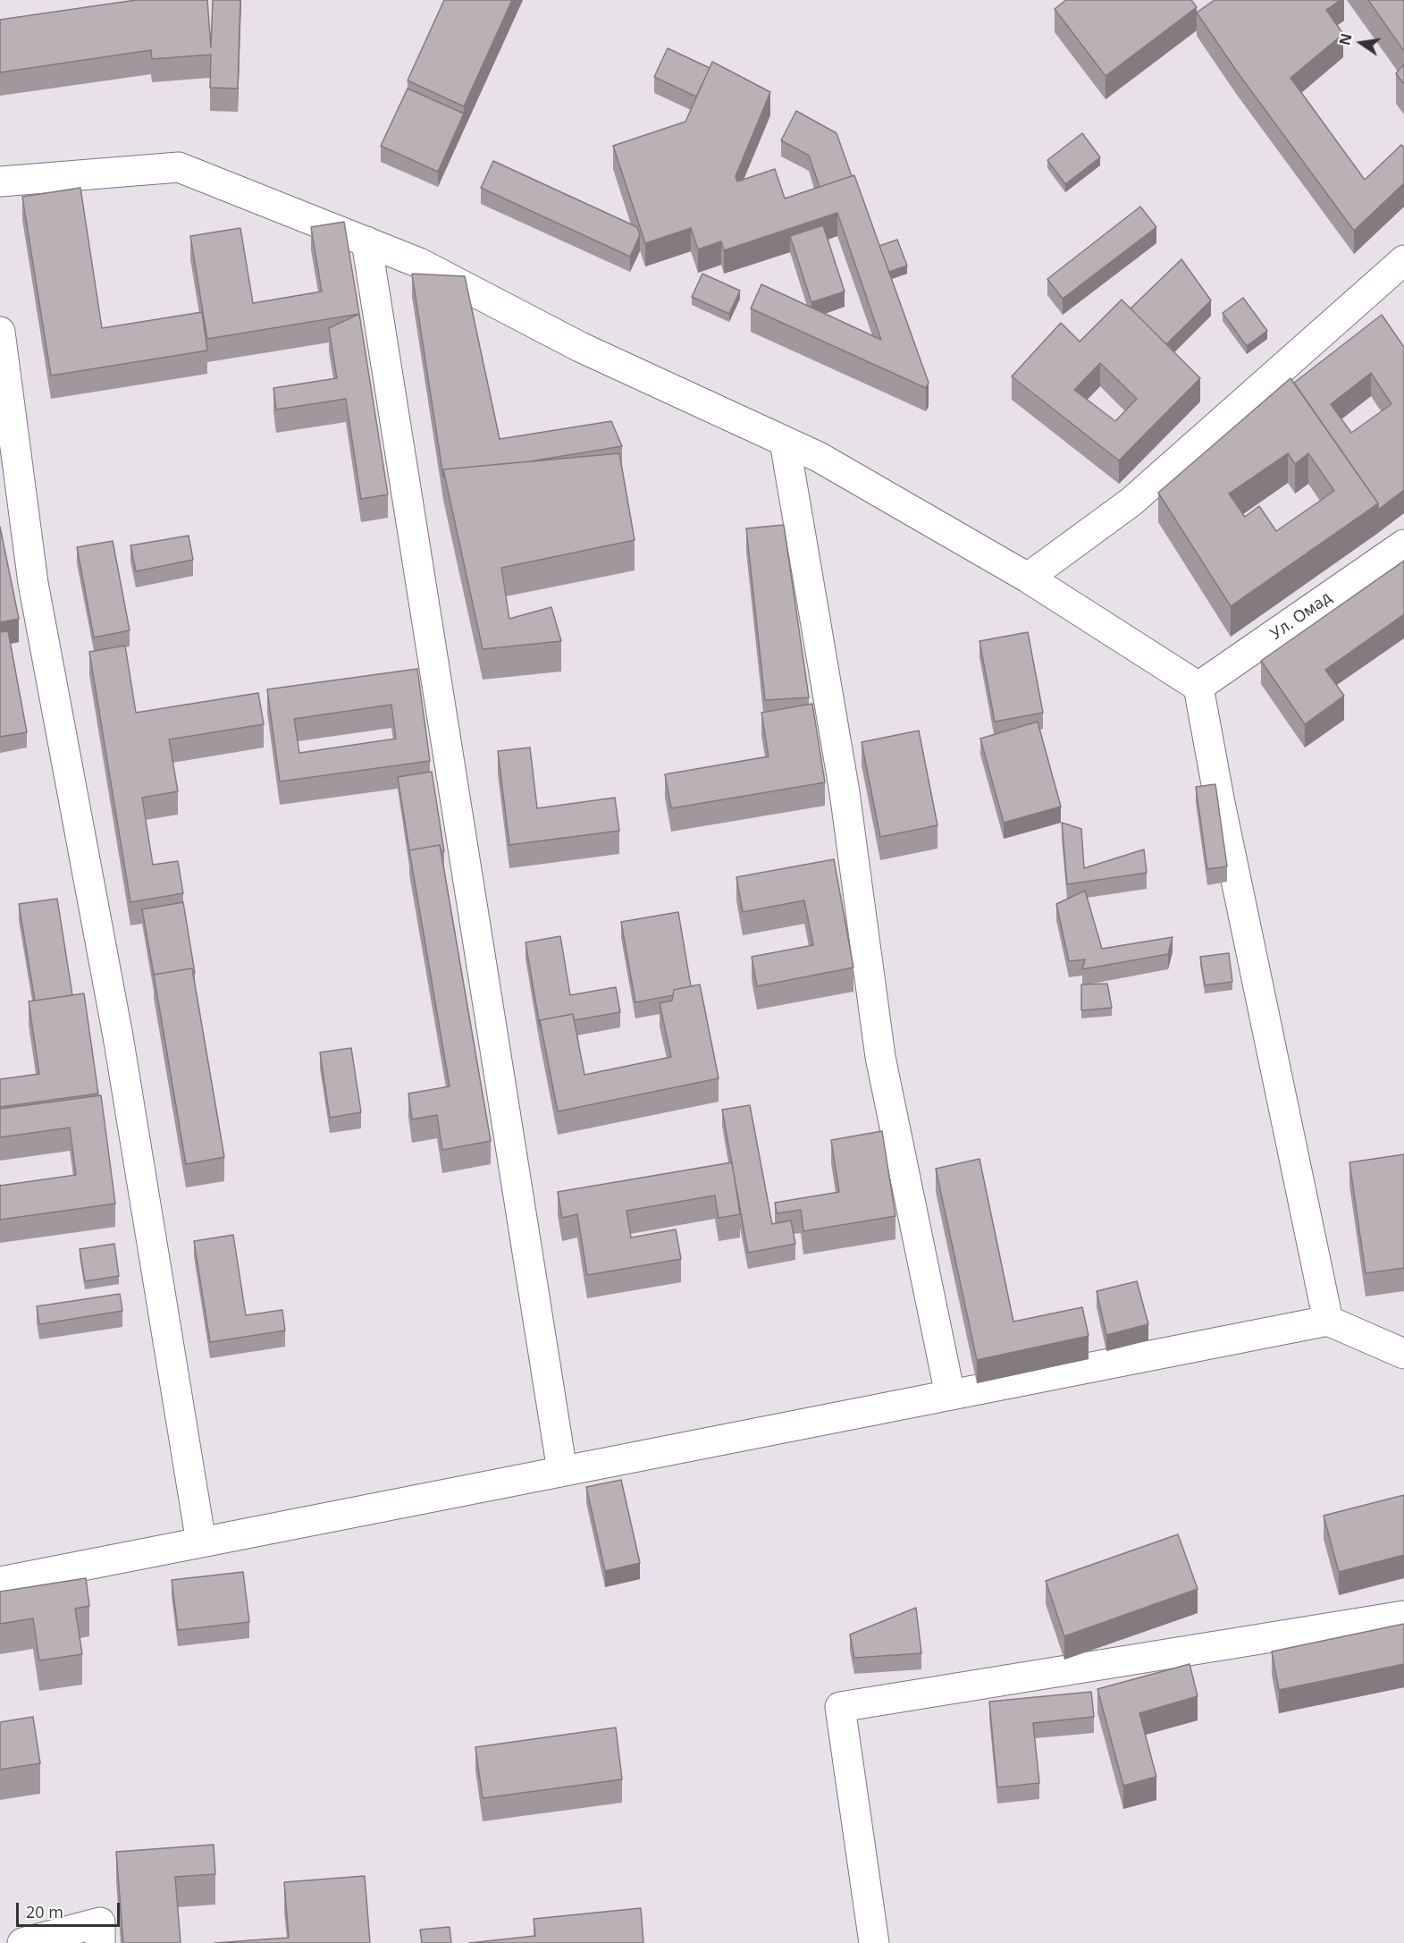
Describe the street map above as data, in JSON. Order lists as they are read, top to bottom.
{
  "streets": {
    "street": ["Ул. Омад"]
  },
  "scale_bar": "20 m",
  "north": "left"
}
